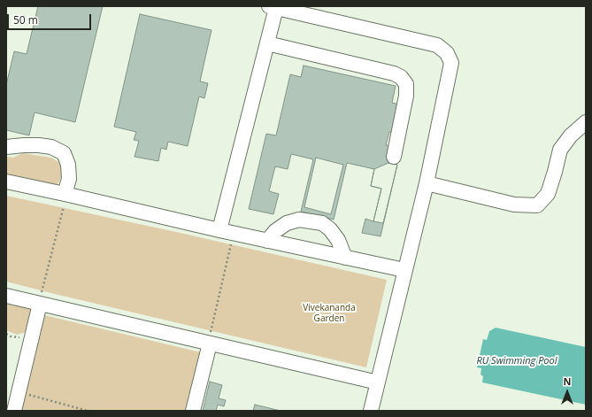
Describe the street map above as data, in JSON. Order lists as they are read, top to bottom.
{
  "water": ["RU Swimming Pool"],
  "parks": ["Vivekananda Garden"],
  "scale_bar": "50 m",
  "north": "top"
}
